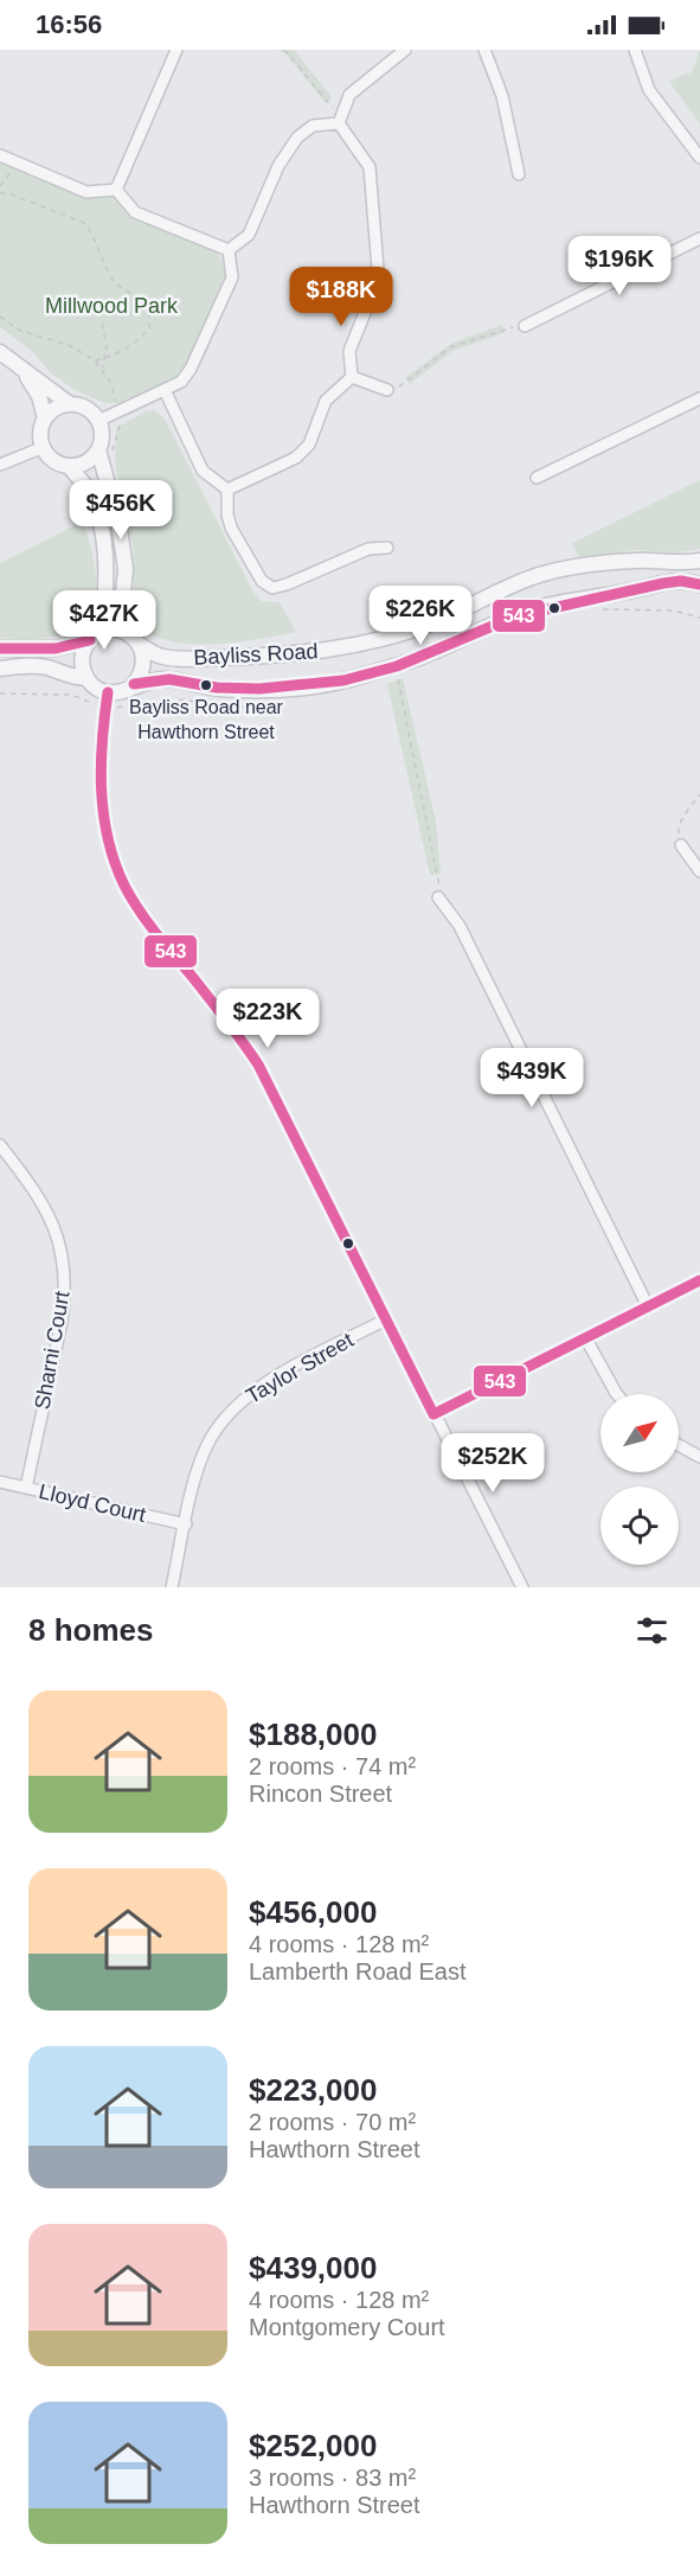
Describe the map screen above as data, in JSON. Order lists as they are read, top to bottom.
{
  "streets": {
    "street": [
      "Bayliss Road",
      "Sharni Court",
      "Taylor Street",
      "Lloyd Court"
    ]
  },
  "crossings": [
    ["Sharni Court", "Lloyd Court"],
    ["Taylor Street", "Lloyd Court"]
  ],
  "parks": ["Millwood Park"],
  "places": ["Bayliss Road near Hawthorn Street"],
  "lines": ["transit line 543"],
  "north": "top right",
  "page": {
    "status": "16:56",
    "price": [
      "$196K",
      "$188K",
      "$456K",
      "$226K",
      "$427K",
      "$223K",
      "$439K",
      "$252K"
    ],
    "heading": "8 homes",
    "list": [
      {
        "name": "$188,000",
        "note": "2 rooms · 74 m² · Rincon Street"
      },
      {
        "name": "$456,000",
        "note": "4 rooms · 128 m² · Lamberth Road East"
      },
      {
        "name": "$223,000",
        "note": "2 rooms · 70 m² · Hawthorn Street"
      },
      {
        "name": "$439,000",
        "note": "4 rooms · 128 m² · Montgomery Court"
      },
      {
        "name": "$252,000",
        "note": "3 rooms · 83 m² · Hawthorn Street"
      }
    ]
  }
}
